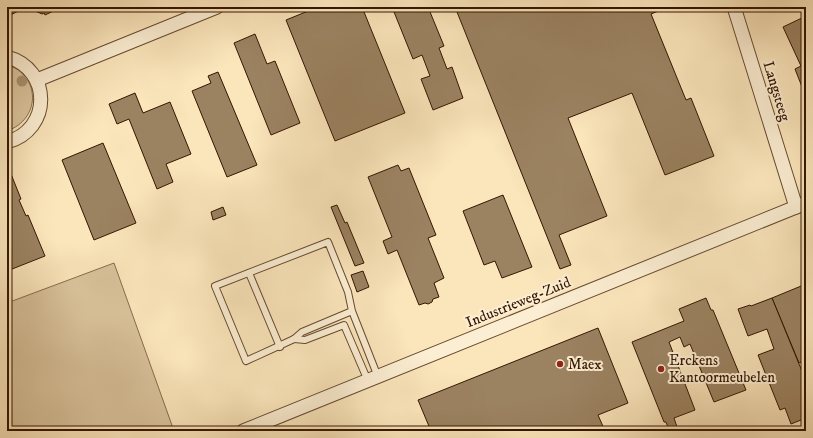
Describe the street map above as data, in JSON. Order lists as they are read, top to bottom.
{
  "streets": {
    "street": ["Langsteeg", "Industrieweg-Zuid"]
  },
  "crossings": [
    ["Langsteeg", "Industrieweg-Zuid"]
  ],
  "places": ["Maex", "Erckens Kantoormeubelen"]
}
